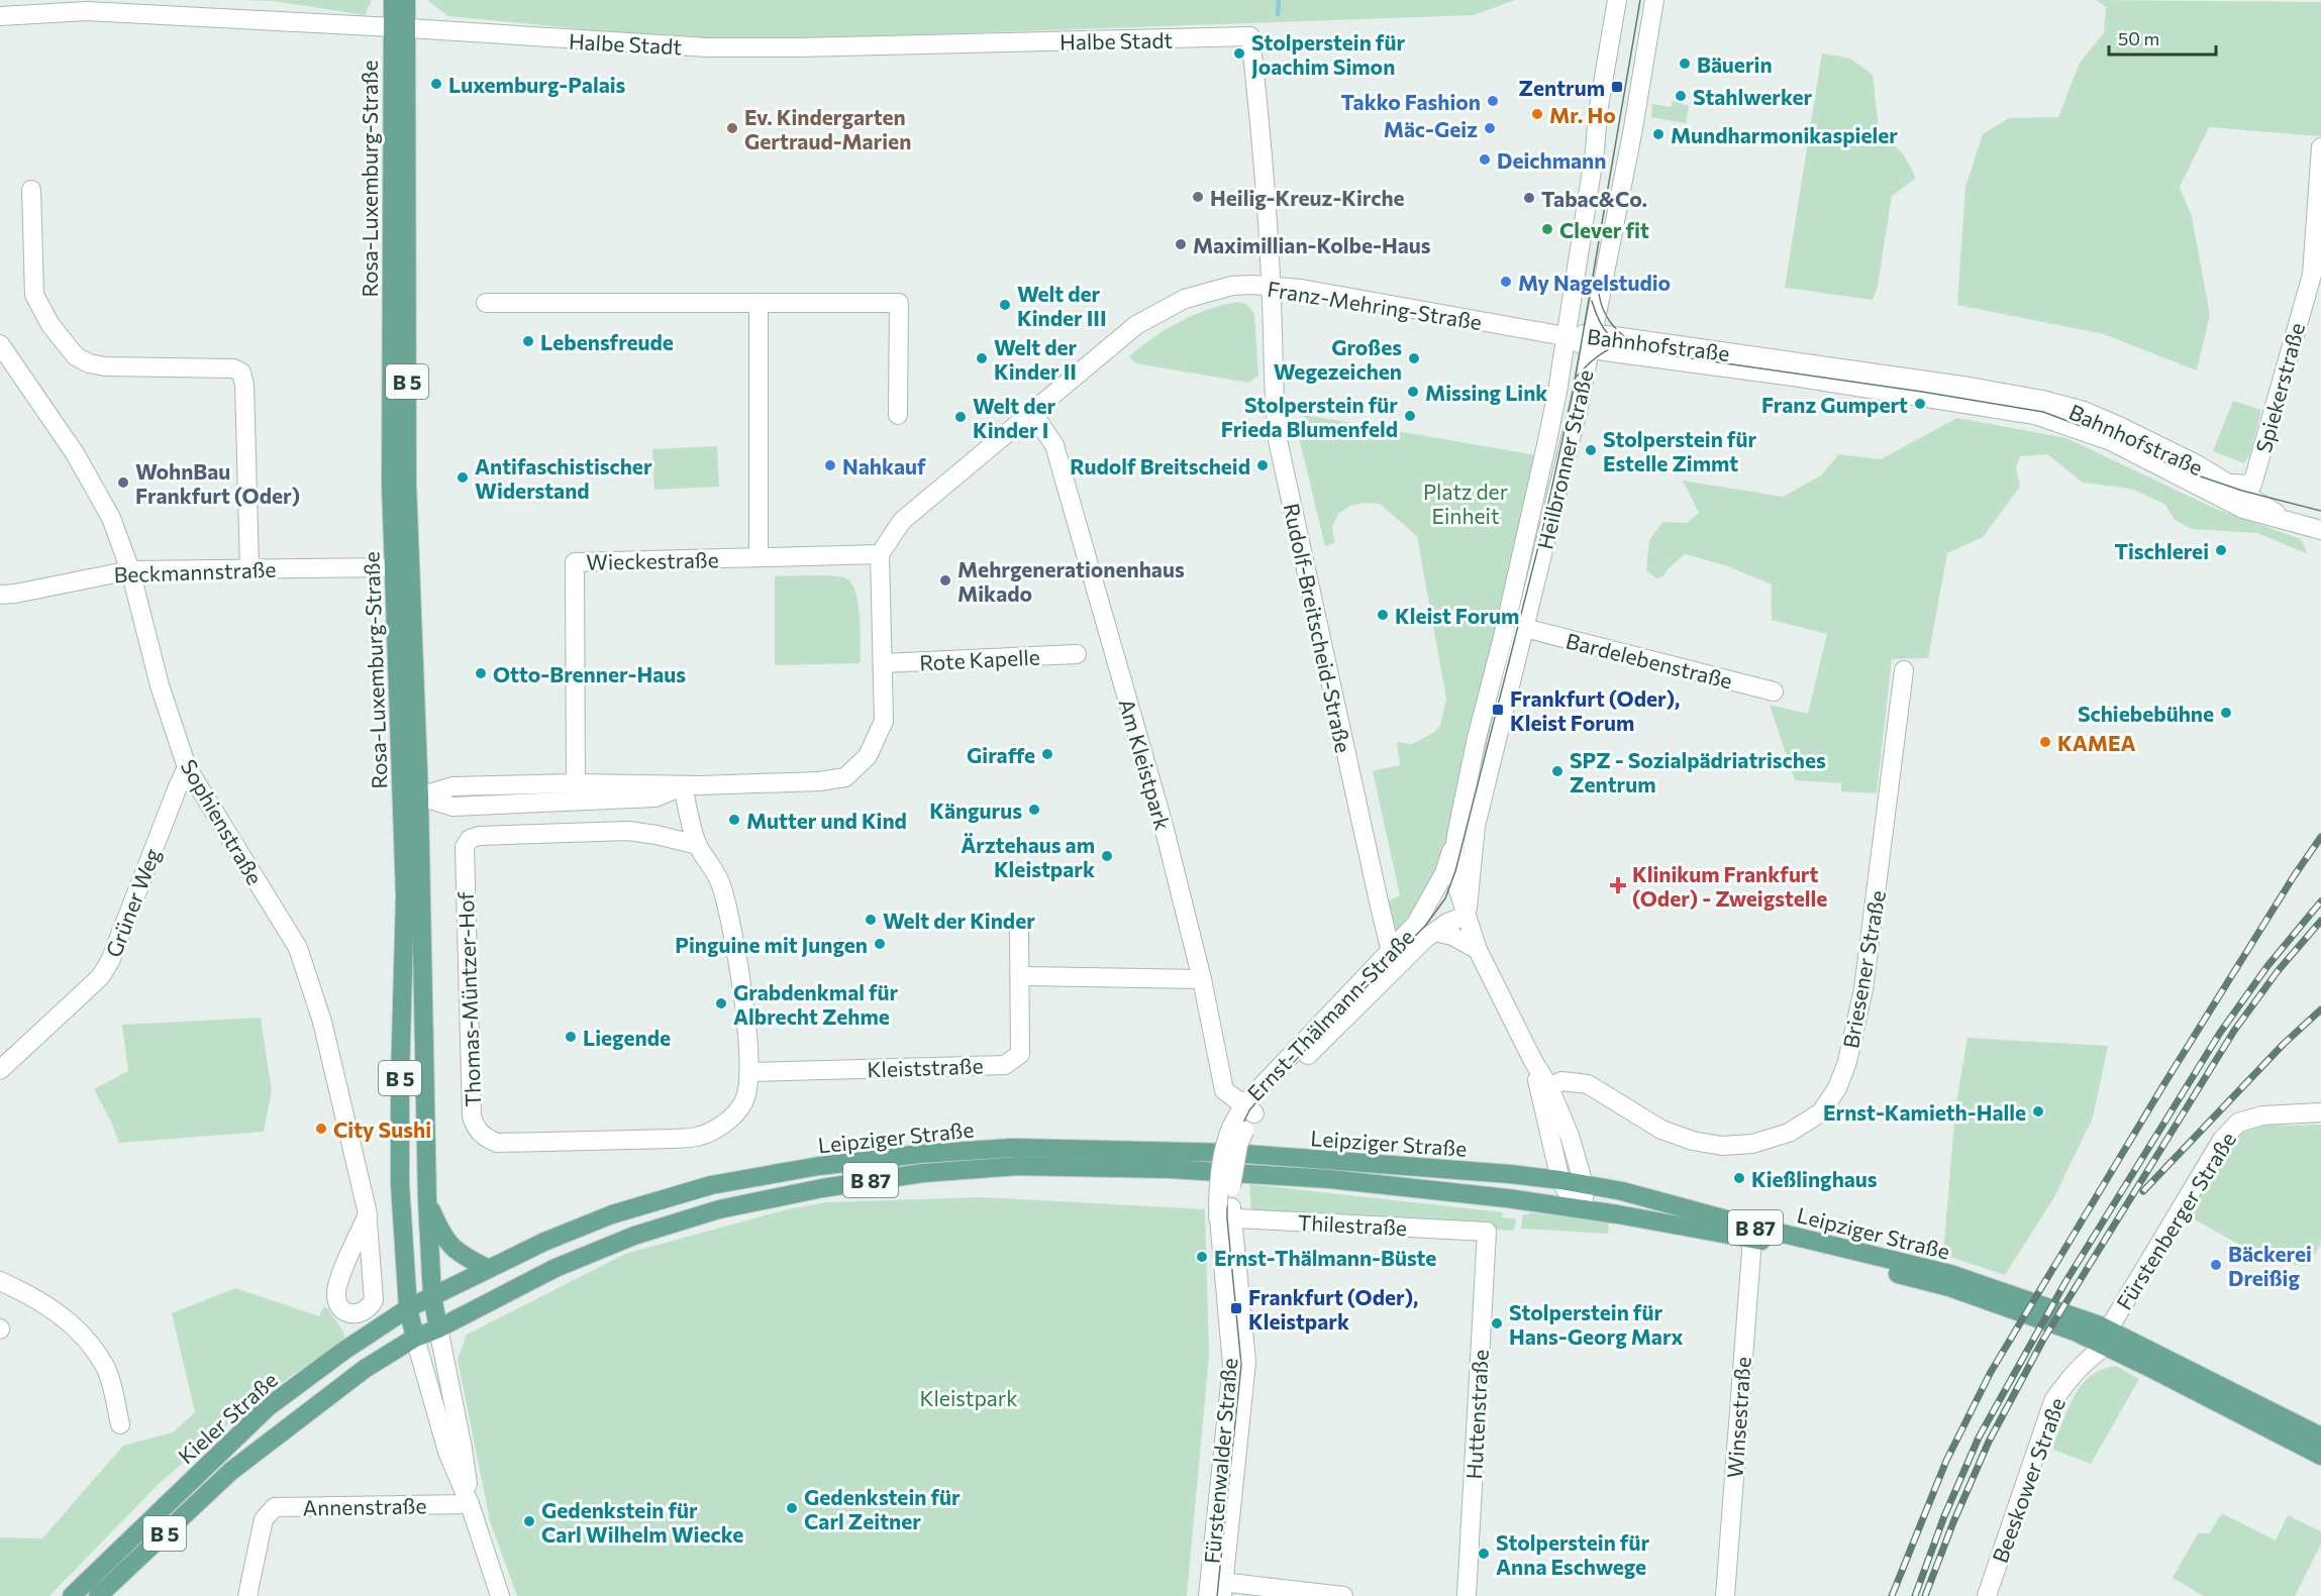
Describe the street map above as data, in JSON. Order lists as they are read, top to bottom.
{
  "streets": {
    "main road": [
      "Rosa-Luxemburg-Straße",
      "B 5",
      "Leipziger Straße",
      "B 87",
      "Kieler Straße"
    ],
    "street": [
      "Halbe Stadt",
      "Franz-Mehring-Straße",
      "Bahnhofstraße",
      "Spiekerstraße",
      "Heilbronner Straße",
      "Wieckestraße",
      "Beckmannstraße",
      "Rudolf-Breitscheid-Straße",
      "Rote Kapelle",
      "Bardelebenstraße",
      "Am Kleistpark",
      "Sophienstraße",
      "Grüner Weg",
      "Briesener Straße",
      "Thomas-Müntzer-Hof",
      "Ernst-Thälmann-Straße",
      "Kleiststraße",
      "Fürstenberger Straße",
      "Thilestraße",
      "Huttenstraße",
      "Winsestraße",
      "Fürstenwalder Straße",
      "Beeskower Straße",
      "Annenstraße"
    ]
  },
  "crossings": [
    ["Halbe Stadt", "Rosa-Luxemburg-Straße"],
    ["Halbe Stadt", "Rudolf-Breitscheid-Straße"],
    ["Rosa-Luxemburg-Straße", "Beckmannstraße"],
    ["Rosa-Luxemburg-Straße", "Leipziger Straße"],
    ["Rosa-Luxemburg-Straße", "Kieler Straße"],
    ["Franz-Mehring-Straße", "Bahnhofstraße"],
    ["Franz-Mehring-Straße", "Heilbronner Straße"],
    ["Franz-Mehring-Straße", "Wieckestraße"],
    ["Franz-Mehring-Straße", "Rudolf-Breitscheid-Straße"],
    ["Franz-Mehring-Straße", "Am Kleistpark"],
    ["Bahnhofstraße", "Spiekerstraße"],
    ["Bahnhofstraße", "Heilbronner Straße"],
    ["Heilbronner Straße", "Bardelebenstraße"],
    ["Heilbronner Straße", "Briesener Straße"],
    ["Heilbronner Straße", "Ernst-Thälmann-Straße"],
    ["Heilbronner Straße", "Leipziger Straße"],
    ["Beckmannstraße", "Sophienstraße"],
    ["Rudolf-Breitscheid-Straße", "Ernst-Thälmann-Straße"],
    ["Am Kleistpark", "Ernst-Thälmann-Straße"],
    ["Sophienstraße", "Grüner Weg"],
    ["Thomas-Müntzer-Hof", "Kleiststraße"],
    ["Ernst-Thälmann-Straße", "Thilestraße"],
    ["Ernst-Thälmann-Straße", "Fürstenwalder Straße"],
    ["Leipziger Straße", "Fürstenberger Straße"],
    ["Leipziger Straße", "Kieler Straße"],
    ["Leipziger Straße", "Winsestraße"],
    ["Leipziger Straße", "Beeskower Straße"],
    ["Fürstenberger Straße", "Beeskower Straße"],
    ["Thilestraße", "Huttenstraße"],
    ["Thilestraße", "Fürstenwalder Straße"]
  ],
  "parks": ["Platz der Einheit", "Kleistpark"],
  "places": {
    "other": [
      "Stolperstein für Joachim Simon",
      "Bäuerin",
      "Luxemburg-Palais",
      "Stahlwerker",
      "Takko Fashion",
      "Mr. Ho",
      "Ev. Kindergarten Gertraud-Marien",
      "Mäc-Geiz",
      "Mundharmonikaspieler",
      "Deichmann",
      "Heilig-Kreuz-Kirche",
      "Tabac&Co.",
      "Clever fit",
      "Maximillian-Kolbe-Haus",
      "My Nagelstudio",
      "Welt der Kinder III",
      "Lebensfreude",
      "Welt der Kinder II",
      "Großes Wegezeichen",
      "Missing Link",
      "Franz Gumpert",
      "Stolperstein für Frieda Blumenfeld",
      "Welt der Kinder I",
      "Stolperstein für Estelle Zimmt",
      "Nahkauf",
      "Rudolf Breitscheid",
      "Antifaschistischer Widerstand",
      "WohnBau Frankfurt (Oder)",
      "Tischlerei",
      "Mehrgenerationenhaus Mikado",
      "Kleist Forum",
      "Otto-Brenner-Haus",
      "Schiebebühne",
      "KAMEA",
      "Giraffe",
      "SPZ - Sozialpädriatrisches Zentrum",
      "Kängurus",
      "Mutter und Kind",
      "Ärztehaus am Kleistpark",
      "Welt der Kinder",
      "Pinguine mit Jungen",
      "Grabdenkmal für Albrecht Zehme",
      "Liegende",
      "Ernst-Kamieth-Halle",
      "City Sushi",
      "Kießlinghaus",
      "Ernst-Thälmann-Büste",
      "Bäckerei Dreißig",
      "Stolperstein für Hans-Georg Marx",
      "Gedenkstein für Carl Zeitner",
      "Gedenkstein für Carl Wilhelm Wiecke",
      "Stolperstein für Anna Eschwege"
    ],
    "transit": ["Zentrum", "Frankfurt (Oder), Kleist Forum", "Frankfurt (Oder), Kleistpark"],
    "health": ["Klinikum Frankfurt (Oder) - Zweigstelle"]
  },
  "scale_bar": "50 m"
}
